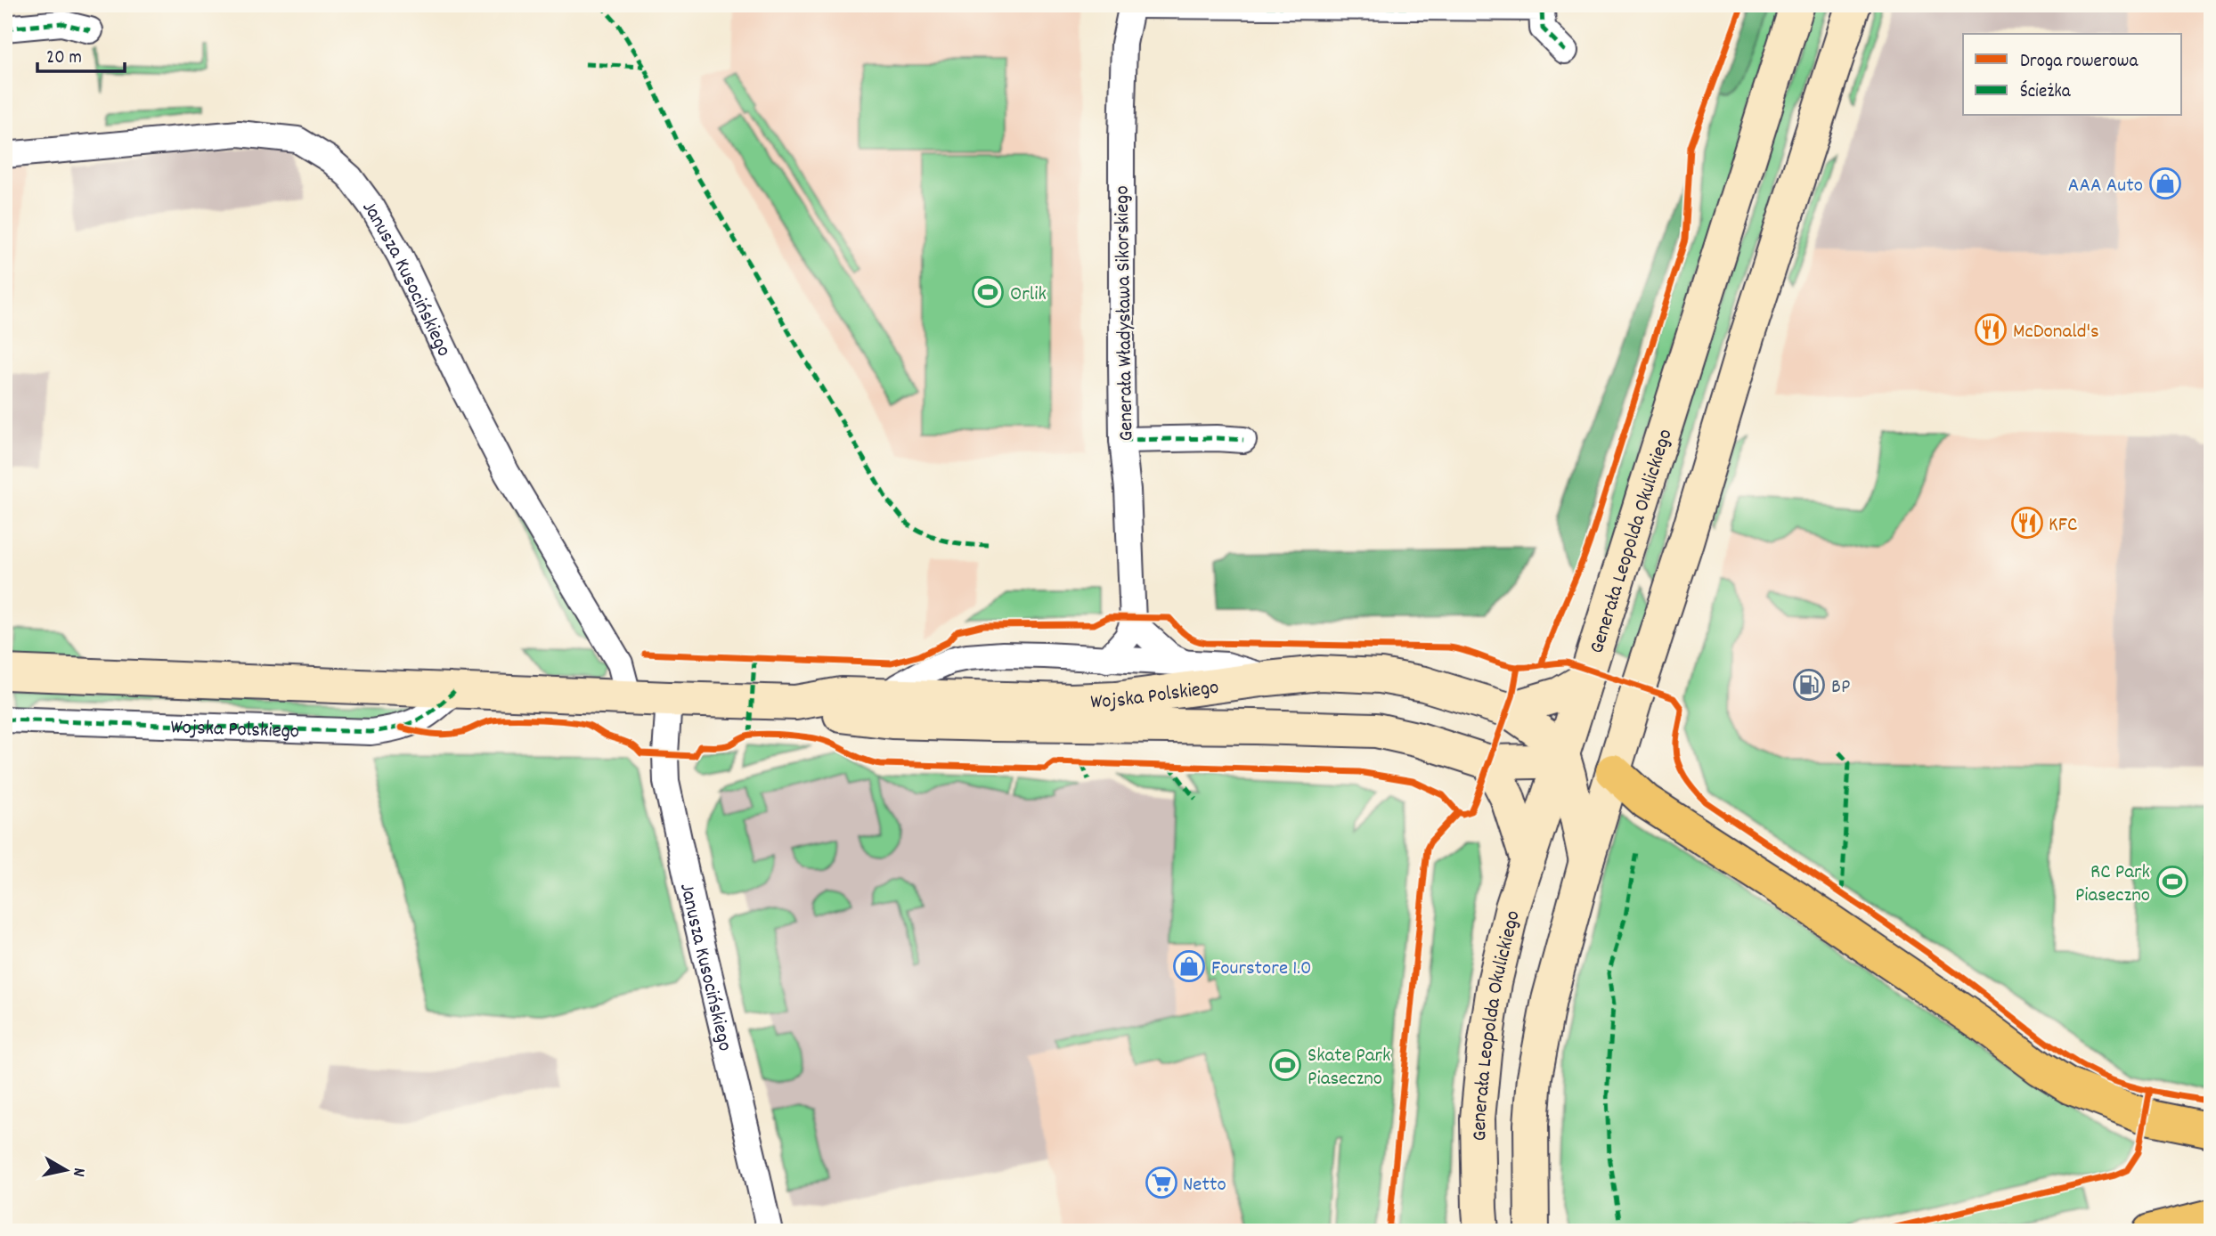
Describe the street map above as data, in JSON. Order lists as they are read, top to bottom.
{
  "streets": {
    "main road": ["Generała Leopolda Okulickiego", "Wojska Polskiego"],
    "street": ["Janusza Kusocińskiego", "Generała Władysława Sikorskiego"]
  },
  "crossings": [
    ["Janusza Kusocińskiego", "Wojska Polskiego"],
    ["Generała Leopolda Okulickiego", "Wojska Polskiego"]
  ],
  "places": {
    "shop": ["AAA Auto", "Fourstore 1.0"],
    "sports": ["Orlik", "RC Park Piaseczno", "Skate Park Piaseczno"],
    "restaurant": ["McDonald's", "KFC"],
    "fuel station": ["BP"],
    "supermarket": ["Netto"]
  },
  "legend": ["Droga rowerowa", "Ścieżka"],
  "scale_bar": "20 m",
  "north": "right"
}
